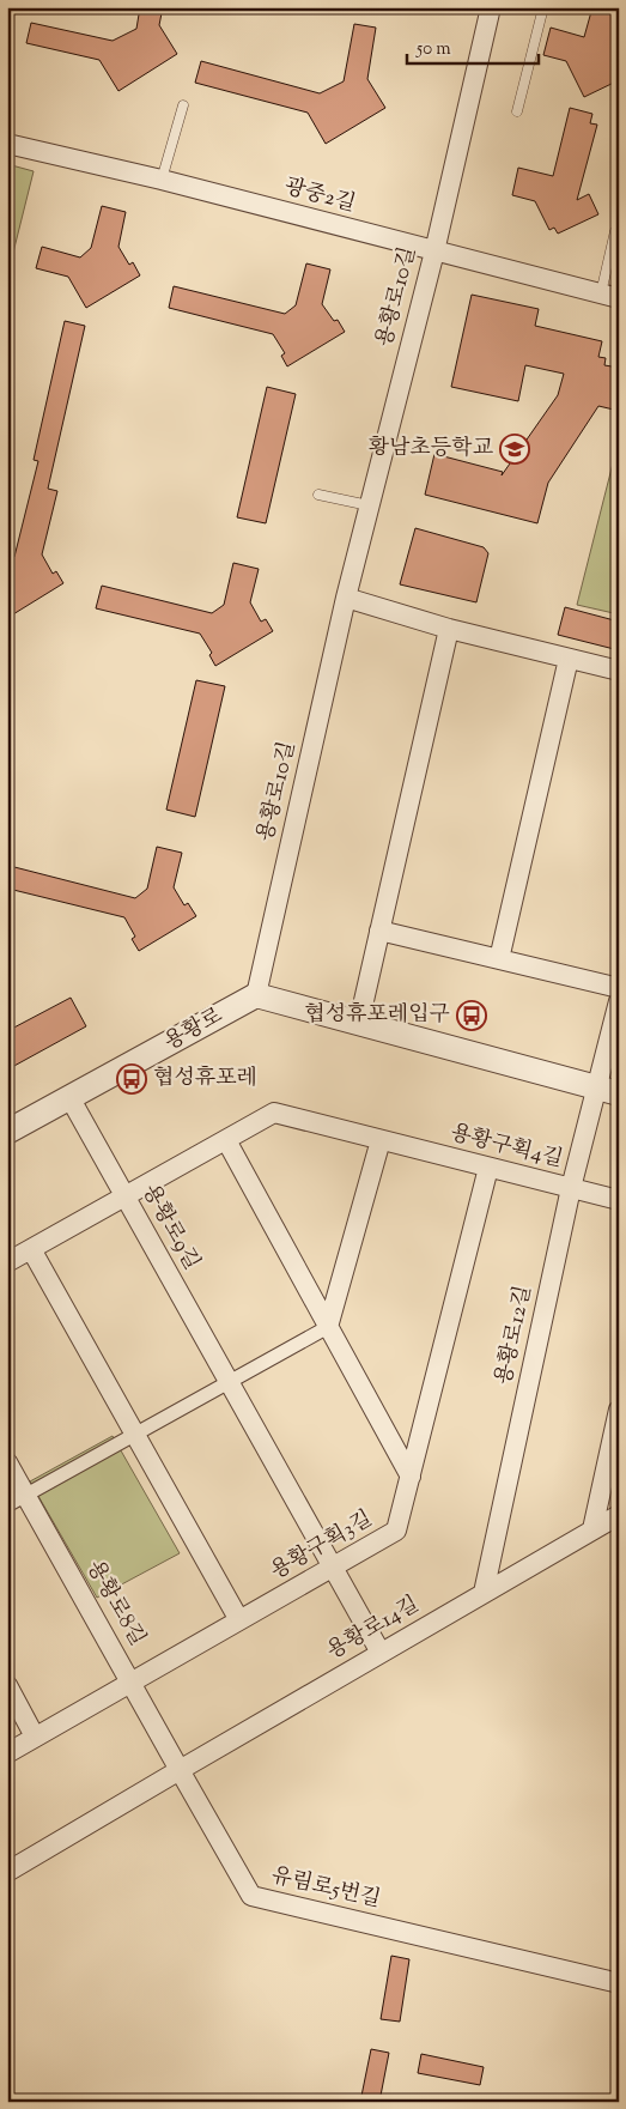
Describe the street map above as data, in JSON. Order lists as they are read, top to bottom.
{
  "streets": {
    "street": [
      "광중2길",
      "용황로10길",
      "용황로",
      "용황구획4길",
      "용황로9길",
      "용황로12길",
      "용황구획3길",
      "용황로8길",
      "용황로14길",
      "유림로5번길"
    ]
  },
  "crossings": [
    ["광중2길", "용황로10길"],
    ["용황로10길", "용황로"],
    ["용황로", "용황로9길"],
    ["용황구획4길", "용황로9길"],
    ["용황구획4길", "용황로12길"],
    ["용황구획4길", "용황구획3길"],
    ["용황로9길", "용황구획3길"],
    ["용황로9길", "용황로14길"],
    ["용황로12길", "용황로14길"],
    ["용황구획3길", "용황로8길"],
    ["용황로8길", "용황로14길"],
    ["용황로8길", "유림로5번길"],
    ["용황로14길", "유림로5번길"]
  ],
  "places": {
    "school or university": ["황남초등학교"],
    "bus stop": ["협성휴포레입구", "협성휴포레"]
  },
  "scale_bar": "50 m"
}
